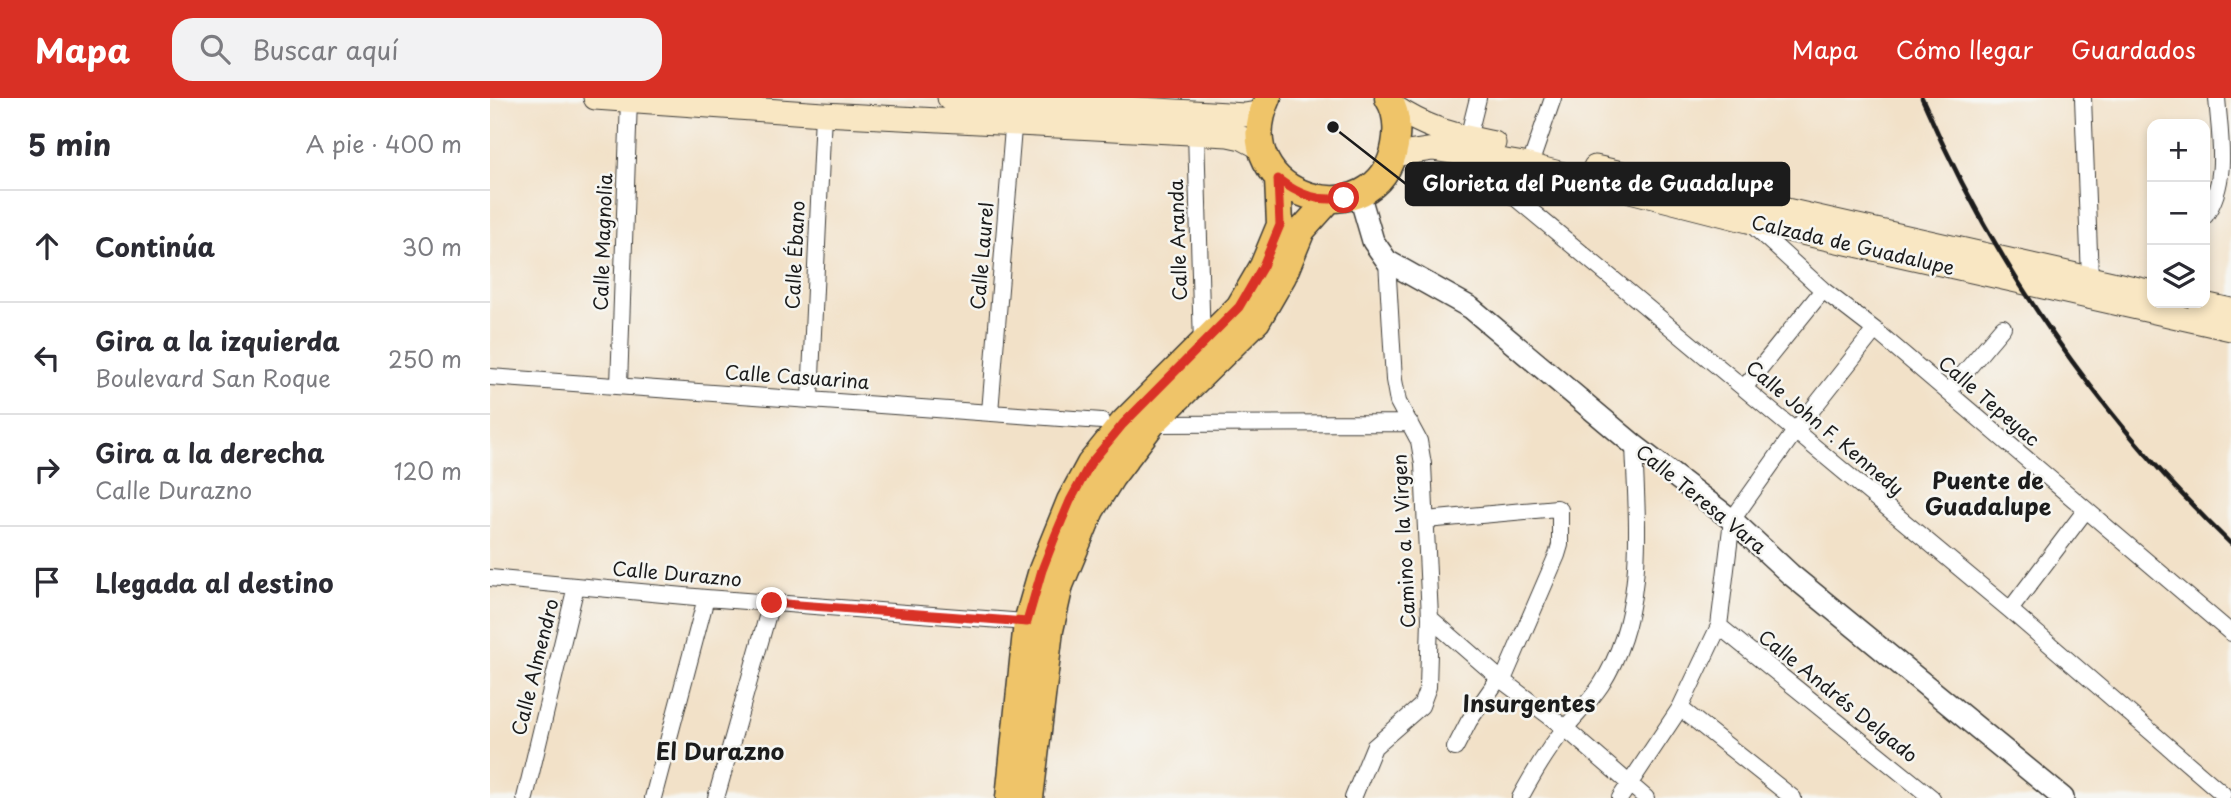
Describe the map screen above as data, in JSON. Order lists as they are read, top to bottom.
{
  "streets": {
    "main road": ["Calzada de Guadalupe"],
    "street": [
      "Calle Aranda",
      "Calle Magnolia",
      "Calle Ébano",
      "Calle Laurel",
      "Calle Casuarina",
      "Calle Tepeyac",
      "Calle John F. Kennedy",
      "Calle Teresa Vara",
      "Camino a la Virgen",
      "Calle Durazno",
      "Calle Almendro",
      "Calle Andrés Delgado"
    ]
  },
  "crossings": [
    ["Calle Magnolia", "Calle Casuarina"],
    ["Calzada de Guadalupe", "Calle Tepeyac"],
    ["Calzada de Guadalupe", "Calle John F. Kennedy"],
    ["Calle Ébano", "Calle Casuarina"],
    ["Calle Laurel", "Calle Casuarina"],
    ["Calle Teresa Vara", "Camino a la Virgen"],
    ["Calle Durazno", "Calle Almendro"]
  ],
  "districts": ["Puente de Guadalupe", "Insurgentes", "El Durazno"],
  "places": ["Glorieta del Puente de Guadalupe"],
  "page": {
    "header": "Mapa",
    "search": "Buscar aquí",
    "nav": ["Mapa", "Cómo llegar", "Guardados"],
    "heading": ["5 min", "A pie · 400 m"],
    "map_buttons": ["+", "−"],
    "list": [
      ["Continúa", "30 m"],
      ["Gira a la izquierda", "Boulevard San Roque", "250 m"],
      ["Gira a la derecha", "Calle Durazno", "120 m"],
      "Llegada al destino"
    ]
  }
}
